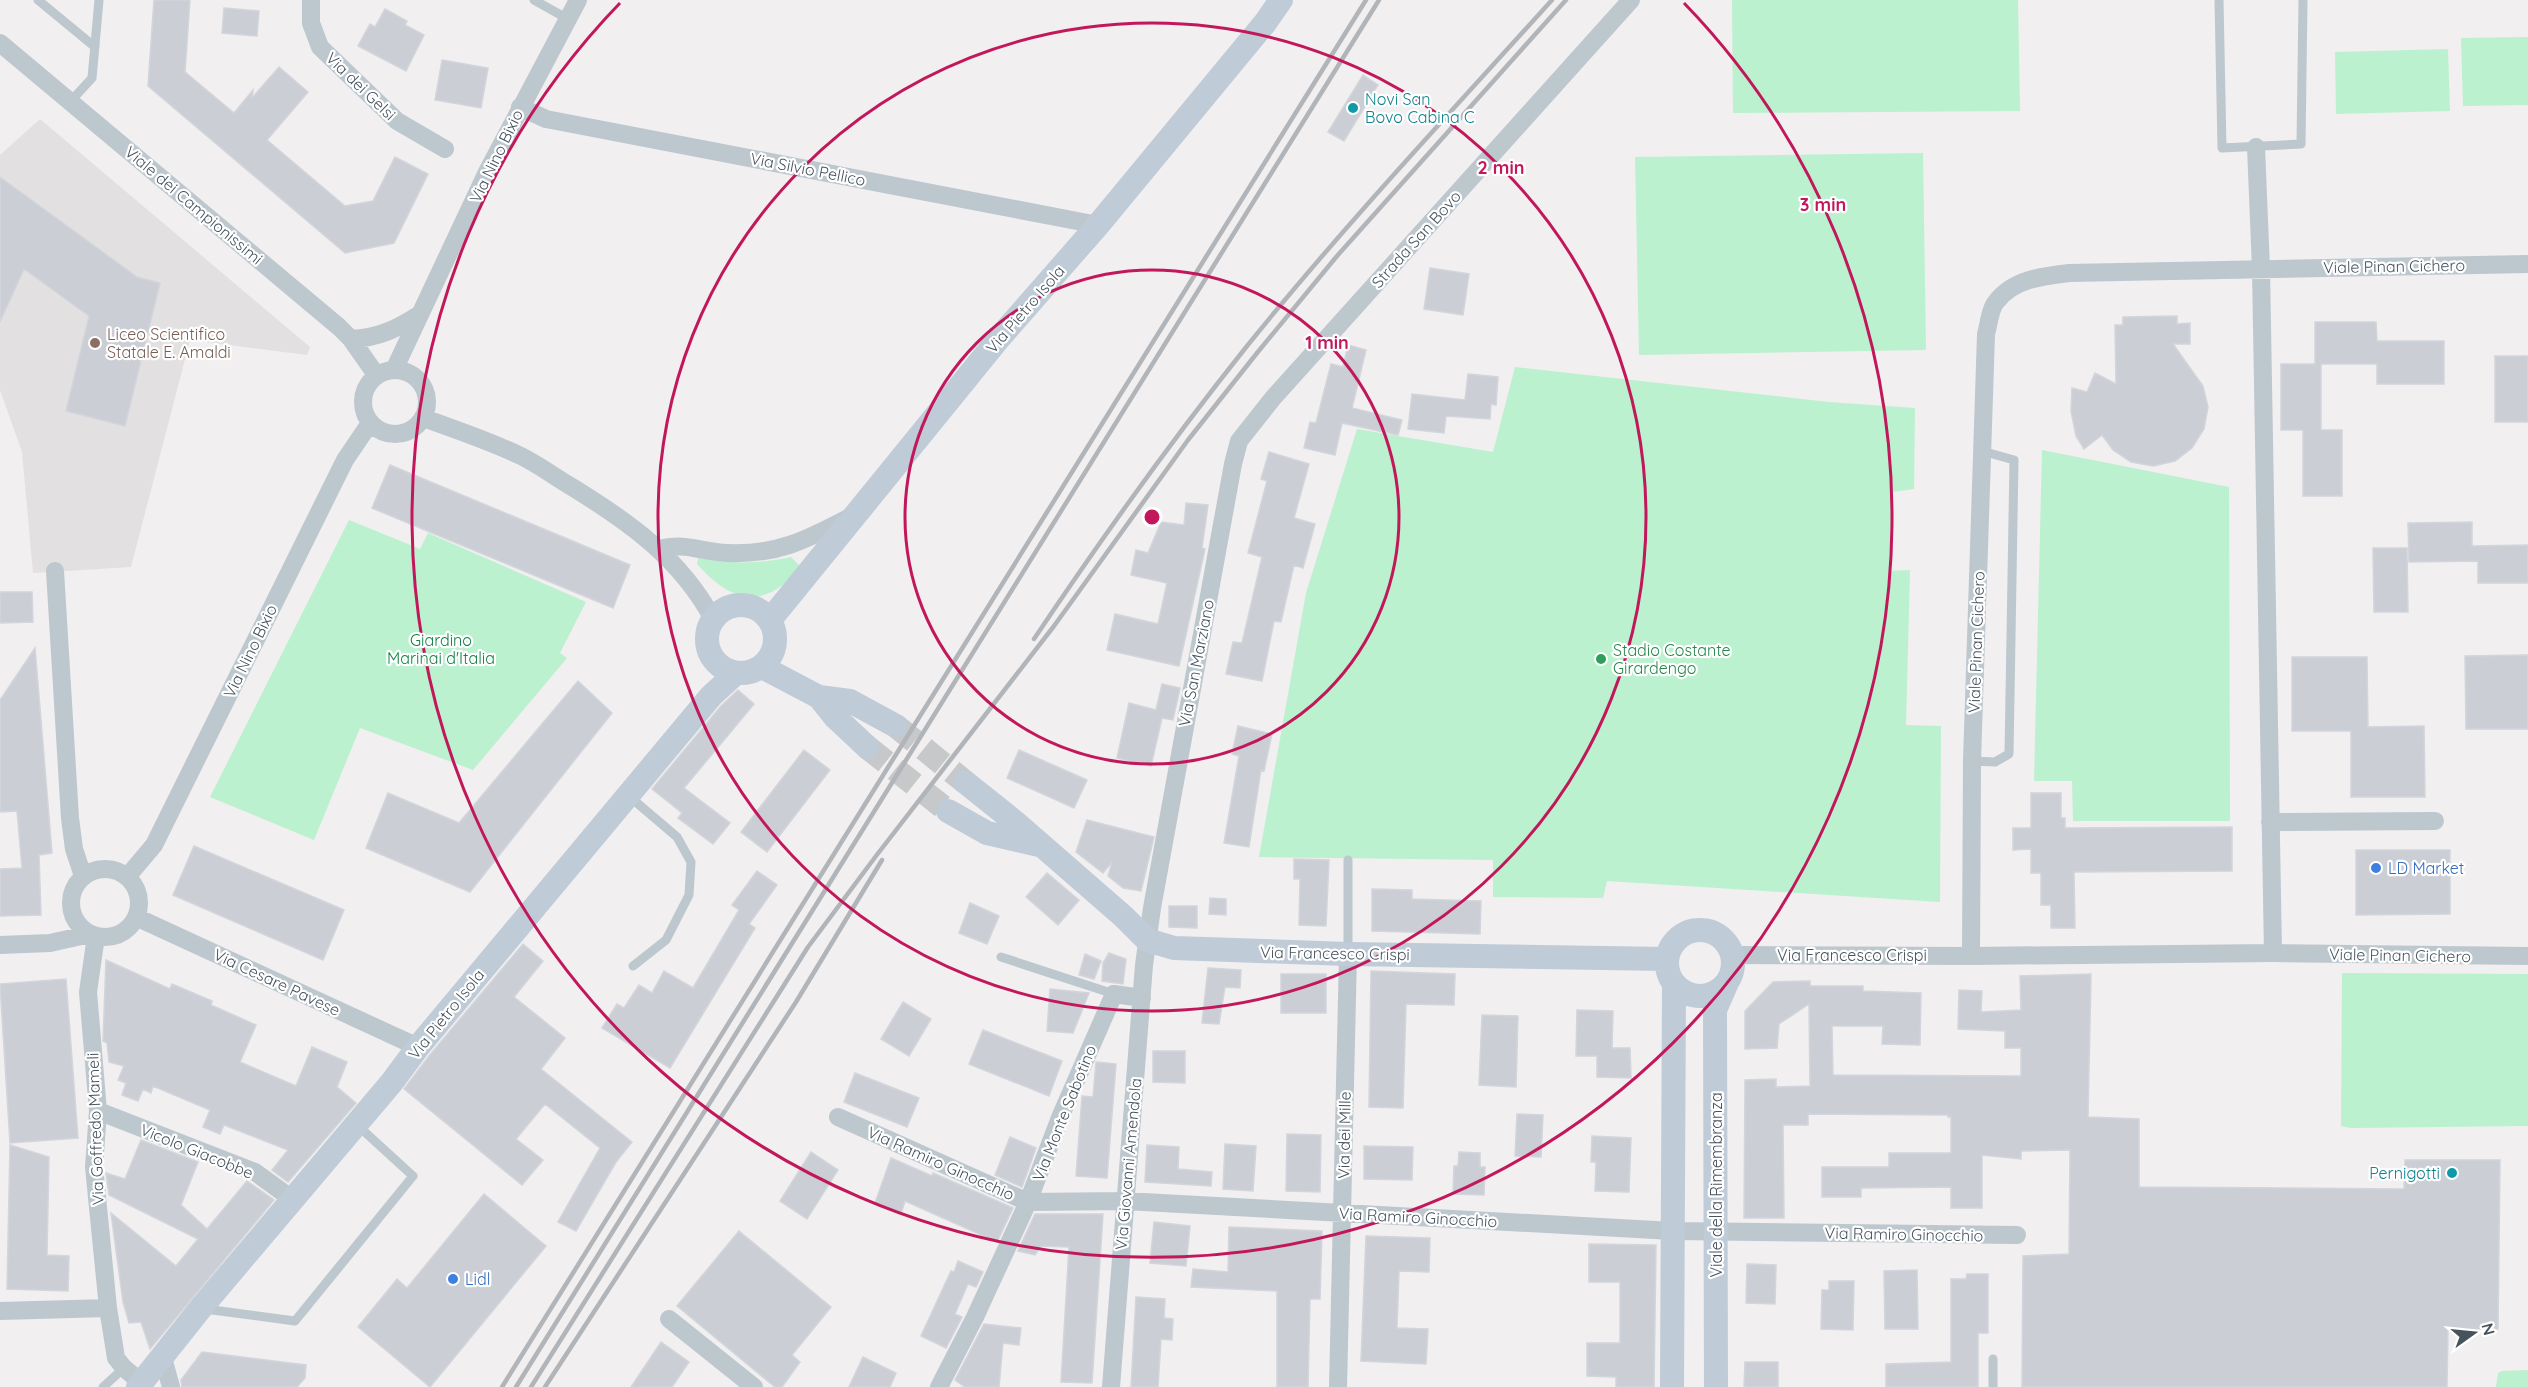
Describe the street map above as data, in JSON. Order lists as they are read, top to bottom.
{
  "streets": {
    "street": [
      "Via dei Gelsi",
      "Via Nino Bixio",
      "Via Silvio Pellico",
      "Viale dei Campionissimi",
      "Strada San Bovo",
      "Viale Pinan Cichero",
      "Via Pietro Isola",
      "Via San Marziano",
      "Via Francesco Crispi",
      "Via Cesare Pavese",
      "Via Monte Sabotino",
      "Via Goffredo Mameli",
      "Via dei Mille",
      "Vicolo Giacobbe",
      "Via Ramiro Ginocchio",
      "Via Giovanni Amendola",
      "Viale della Rimembranza"
    ]
  },
  "crossings": [
    ["Via Nino Bixio", "Via Silvio Pellico"],
    ["Via Nino Bixio", "Viale dei Campionissimi"],
    ["Via Nino Bixio", "Via Cesare Pavese"],
    ["Via Nino Bixio", "Via Goffredo Mameli"],
    ["Via Silvio Pellico", "Via Pietro Isola"],
    ["Strada San Bovo", "Via San Marziano"],
    ["Viale Pinan Cichero", "Via Francesco Crispi"],
    ["Via Pietro Isola", "Via Cesare Pavese"],
    ["Via Pietro Isola", "Via Goffredo Mameli"],
    ["Via Pietro Isola", "Vicolo Giacobbe"],
    ["Via San Marziano", "Via Francesco Crispi"],
    ["Via San Marziano", "Via Giovanni Amendola"],
    ["Via Francesco Crispi", "Via dei Mille"],
    ["Via Francesco Crispi", "Via Giovanni Amendola"],
    ["Via Francesco Crispi", "Viale della Rimembranza"],
    ["Via Cesare Pavese", "Via Goffredo Mameli"],
    ["Via Monte Sabotino", "Via Ramiro Ginocchio"],
    ["Via Goffredo Mameli", "Vicolo Giacobbe"],
    ["Via dei Mille", "Via Ramiro Ginocchio"],
    ["Via Ramiro Ginocchio", "Via Giovanni Amendola"],
    ["Via Ramiro Ginocchio", "Viale della Rimembranza"]
  ],
  "parks": ["Giardino Marinai d'Italia"],
  "places": [
    "Novi San Bovo Cabina C",
    "Liceo Scientifico Statale E. Amaldi",
    "Stadio Costante Girardengo",
    "LD Market",
    "Pernigotti",
    "Lidl"
  ],
  "north": "right",
  "rings": ["2 min", "3 min", "1 min"]
}
